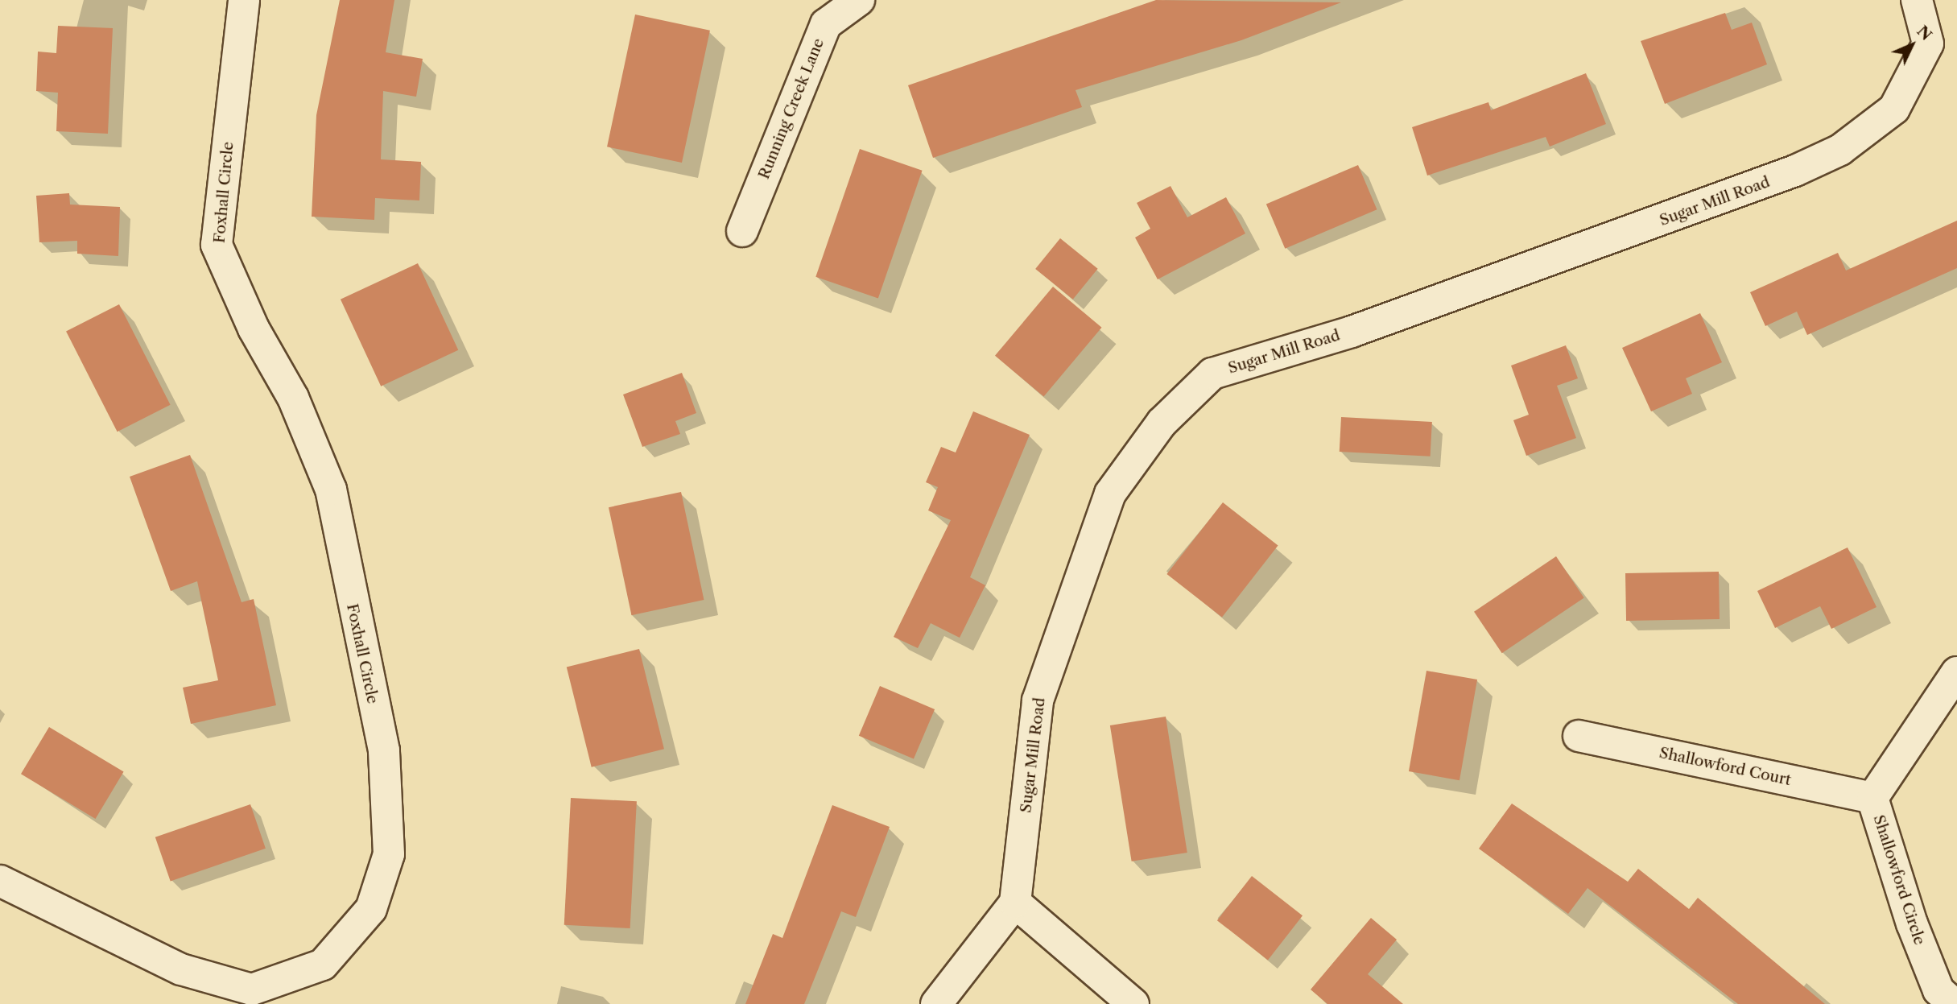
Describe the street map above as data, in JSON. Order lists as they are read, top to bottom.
{
  "streets": {
    "street": [
      "Running Creek Lane",
      "Foxhall Circle",
      "Sugar Mill Road",
      "Shallowford Court",
      "Shallowford Circle"
    ]
  },
  "crossings": [
    ["Shallowford Court", "Shallowford Circle"]
  ],
  "north": "top right"
}
